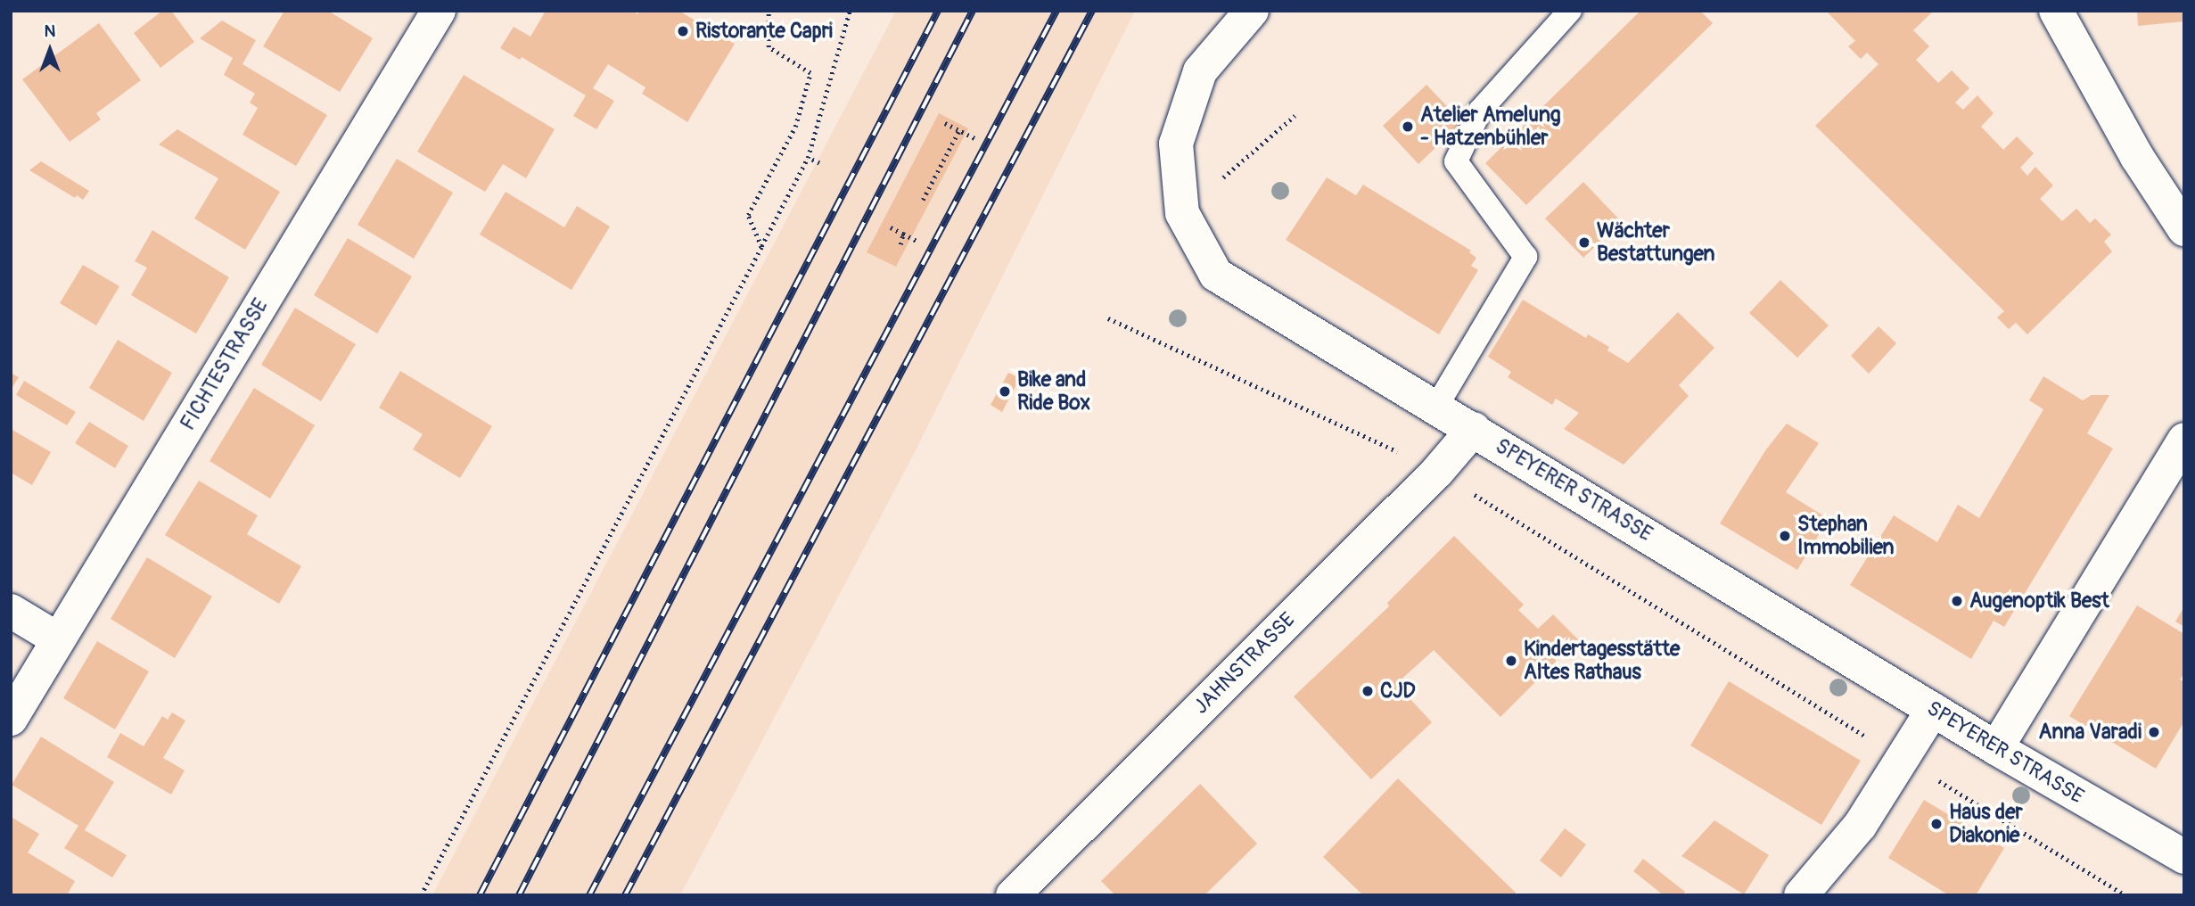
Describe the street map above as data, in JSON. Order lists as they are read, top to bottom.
{
  "streets": {
    "street": ["FICHTESTRASSE", "SPEYERER STRASSE", "JAHNSTRASSE"]
  },
  "crossings": [
    ["SPEYERER STRASSE", "JAHNSTRASSE"]
  ],
  "places": [
    "Ristorante Capri",
    "Atelier Amelung - Hatzenbühler",
    "Wächter Bestattungen",
    "Bike and Ride Box",
    "Stephan Immobilien",
    "Augenoptik Best",
    "Kindertagesstätte Altes Rathaus",
    "CJD",
    "Anna Varadi",
    "Haus der Diakonie"
  ],
  "north": "top"
}
